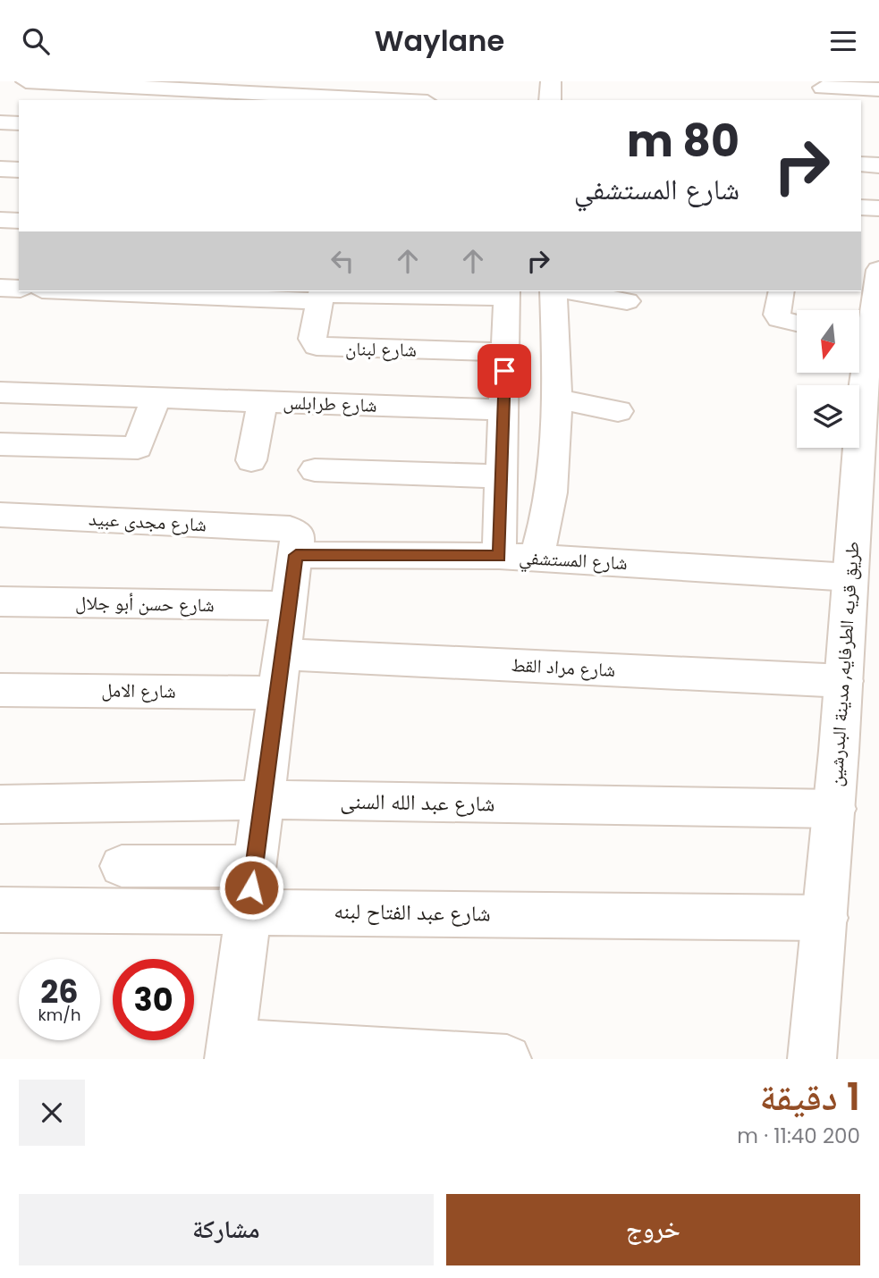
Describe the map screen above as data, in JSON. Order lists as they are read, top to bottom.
{
  "streets": {
    "street": [
      "شارع لبنان",
      "شارع طرابلس",
      "شارع مجدى عبيد",
      "شارع المستشفي",
      "شارع حسن أبو جلال",
      "طريق قريه الطرفايه, مدينة البدرشين",
      "شارع مراد القط",
      "شارع الامل",
      "شارع عبد الله السنى",
      "شارع عبد الفتاح لبنه"
    ]
  },
  "crossings": [
    ["شارع مجدى عبيد", "شارع المستشفي"],
    ["شارع المستشفي", "طريق قريه الطرفايه, مدينة البدرشين"],
    ["طريق قريه الطرفايه, مدينة البدرشين", "شارع مراد القط"],
    ["طريق قريه الطرفايه, مدينة البدرشين", "شارع عبد الله السنى"],
    ["طريق قريه الطرفايه, مدينة البدرشين", "شارع عبد الفتاح لبنه"],
    ["شارع مراد القط", "شارع الامل"]
  ],
  "north": "bottom",
  "page": {
    "header": "Waylane",
    "turn": ["80 m", "شارع المستشفي"],
    "speed": "26 km/h",
    "limit": "30",
    "heading": ["1 دقيقة", "200 m · 11:40"],
    "buttons": ["خروج", "مشاركة"]
  }
}
